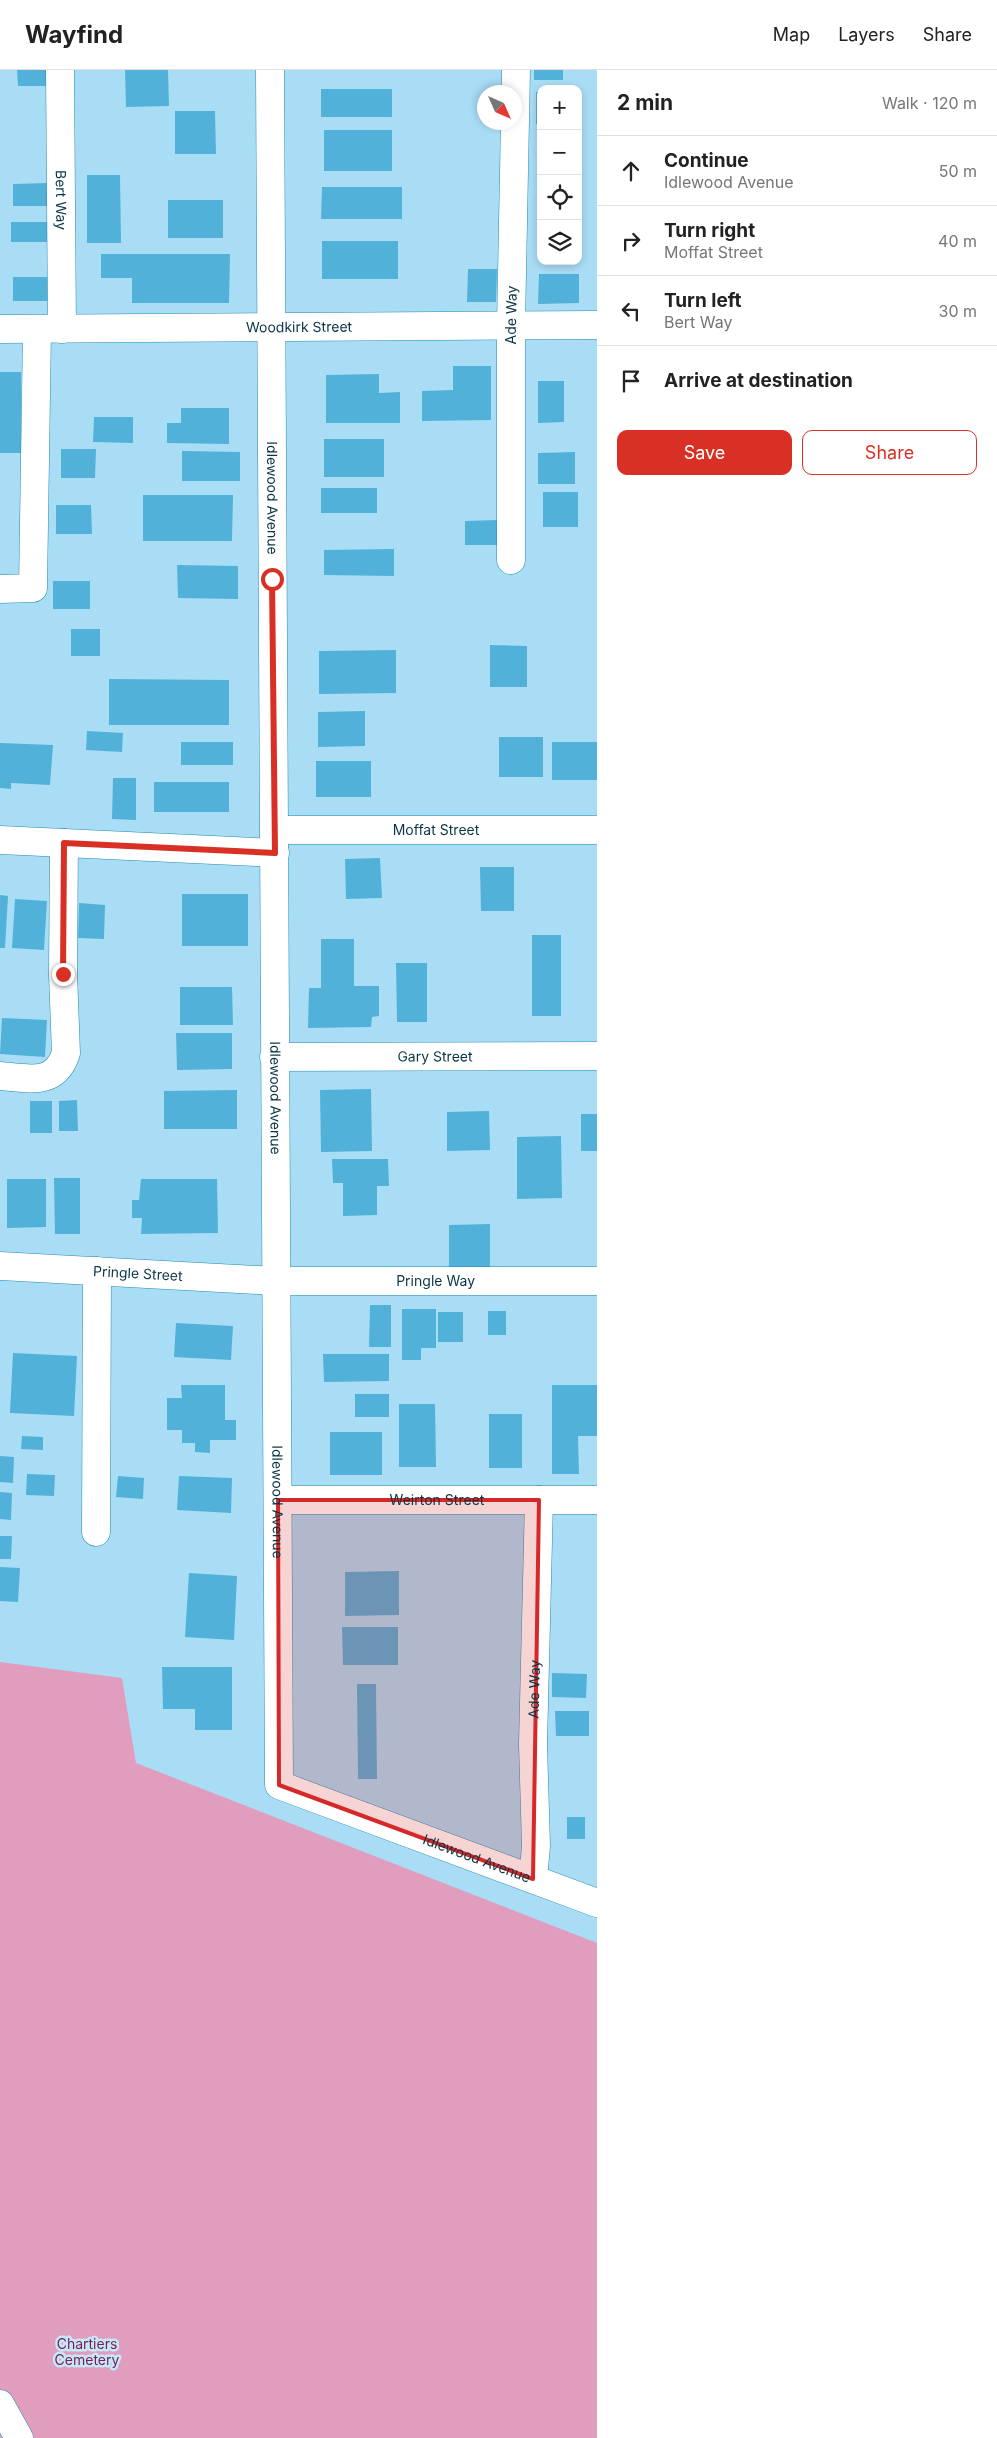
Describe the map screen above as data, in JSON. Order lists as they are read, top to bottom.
{
  "streets": {
    "street": [
      "Bert Way",
      "Ade Way",
      "Woodkirk Street",
      "Idlewood Avenue",
      "Moffat Street",
      "Gary Street",
      "Pringle Street",
      "Pringle Way",
      "Weirton Street"
    ]
  },
  "crossings": [
    ["Bert Way", "Woodkirk Street"],
    ["Ade Way", "Woodkirk Street"],
    ["Ade Way", "Idlewood Avenue"],
    ["Ade Way", "Weirton Street"],
    ["Woodkirk Street", "Idlewood Avenue"],
    ["Idlewood Avenue", "Moffat Street"],
    ["Idlewood Avenue", "Gary Street"],
    ["Idlewood Avenue", "Pringle Street"],
    ["Idlewood Avenue", "Pringle Way"],
    ["Idlewood Avenue", "Weirton Street"],
    ["Pringle Street", "Pringle Way"]
  ],
  "parks": ["Chartiers Cemetery"],
  "north": "bottom right",
  "page": {
    "header": "Wayfind",
    "nav": ["Map", "Layers", "Share"],
    "heading": ["2 min", "Walk · 120 m"],
    "map_buttons": ["+", "−"],
    "list": [
      ["Continue", "Idlewood Avenue", "50 m"],
      ["Turn right", "Moffat Street", "40 m"],
      ["Turn left", "Bert Way", "30 m"],
      "Arrive at destination"
    ],
    "buttons": ["Save", "Share"]
  }
}
